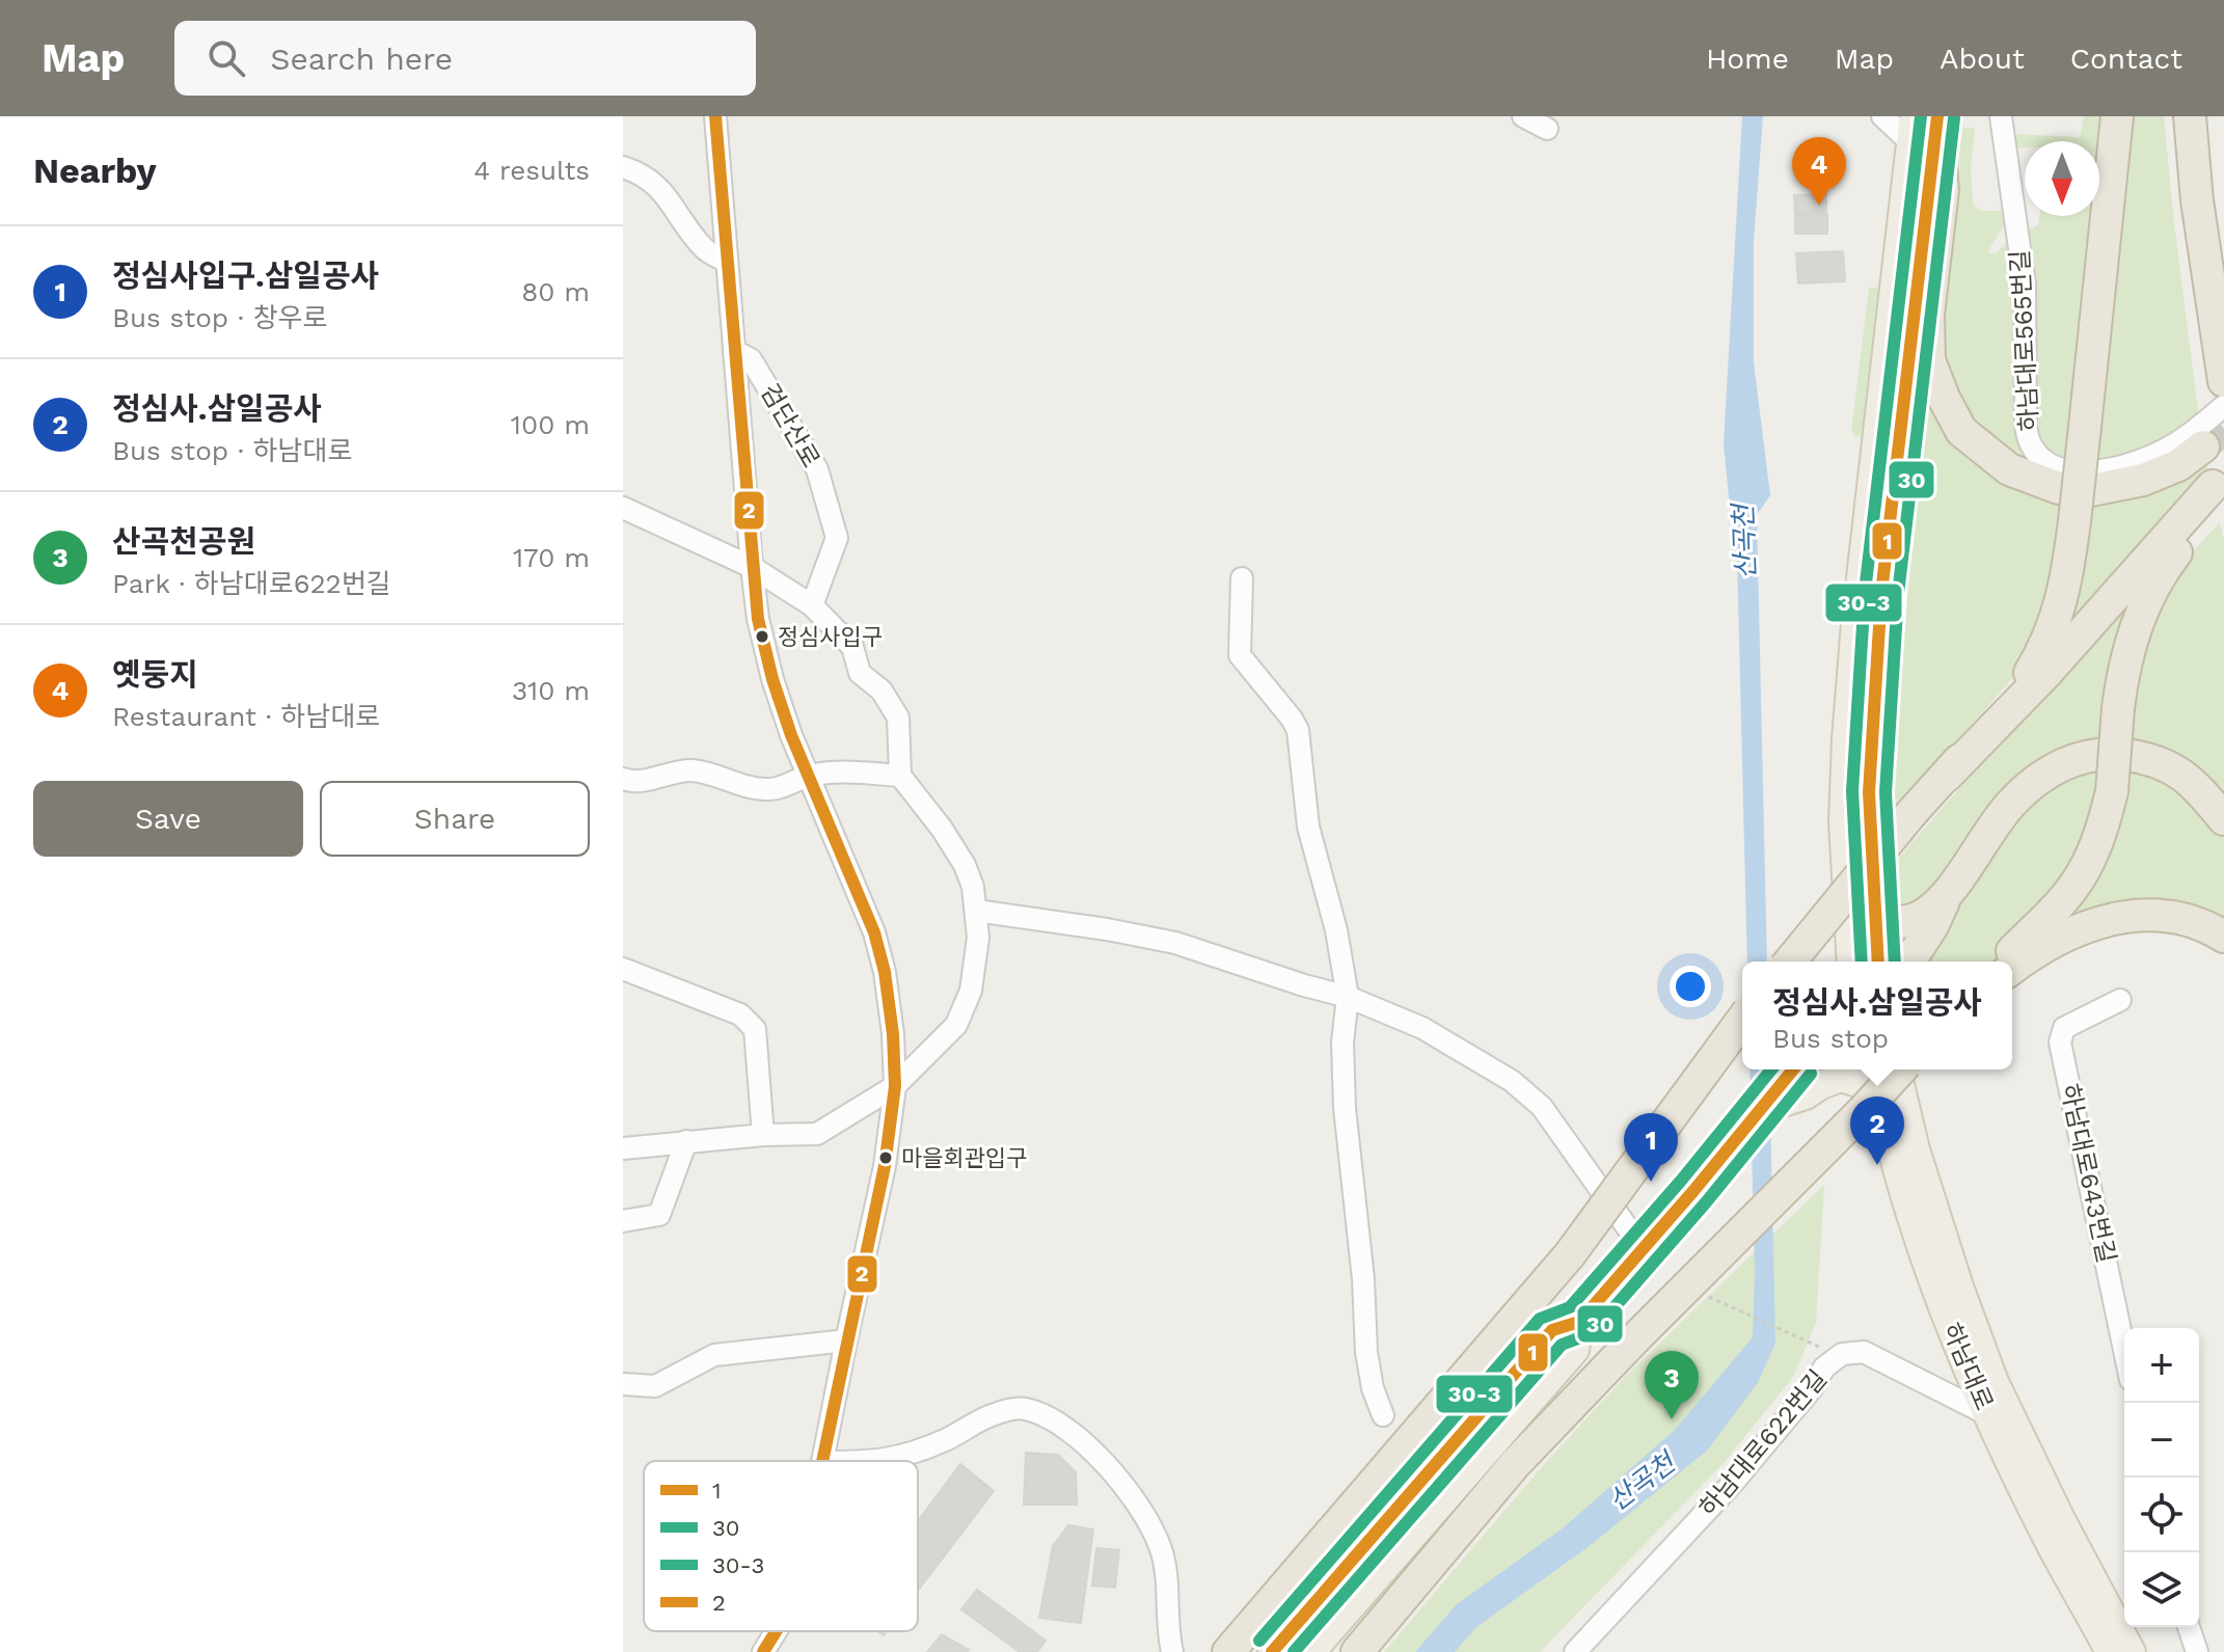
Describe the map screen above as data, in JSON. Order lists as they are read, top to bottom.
{
  "streets": {
    "main road": ["하남대로"],
    "street": [
      "하남대로565번길",
      "검단산로",
      "하남대로643번길",
      "하남대로622번길"
    ]
  },
  "crossings": [
    ["하남대로", "하남대로622번길"]
  ],
  "water": ["산곡천"],
  "places": ["정심사입구", "마을회관입구"],
  "lines": [
    "transit line 1",
    "transit line 30-3",
    "transit line 2",
    "transit line 30"
  ],
  "legend": [
    "1",
    "30",
    "30-3",
    "2"
  ],
  "north": "bottom",
  "page": {
    "header": "Map",
    "search": "Search here",
    "nav": [
      "Home",
      "Map",
      "About",
      "Contact"
    ],
    "heading": ["Nearby", "4 results"],
    "pins": [
      "4",
      "2",
      "1",
      "3"
    ],
    "list": [
      {
        "mark": "1",
        "name": "정심사입구.삼일공사",
        "note": "Bus stop · 창우로",
        "value": "80 m"
      },
      {
        "mark": "2",
        "name": "정심사.삼일공사",
        "note": "Bus stop · 하남대로",
        "value": "100 m"
      },
      {
        "mark": "3",
        "name": "산곡천공원",
        "note": "Park · 하남대로622번길",
        "value": "170 m"
      },
      {
        "mark": "4",
        "name": "옛둥지",
        "note": "Restaurant · 하남대로",
        "value": "310 m"
      }
    ],
    "buttons": ["Save", "Share"],
    "popup": ["정심사.삼일공사", "Bus stop"],
    "map_buttons": ["+", "−"]
  }
}
